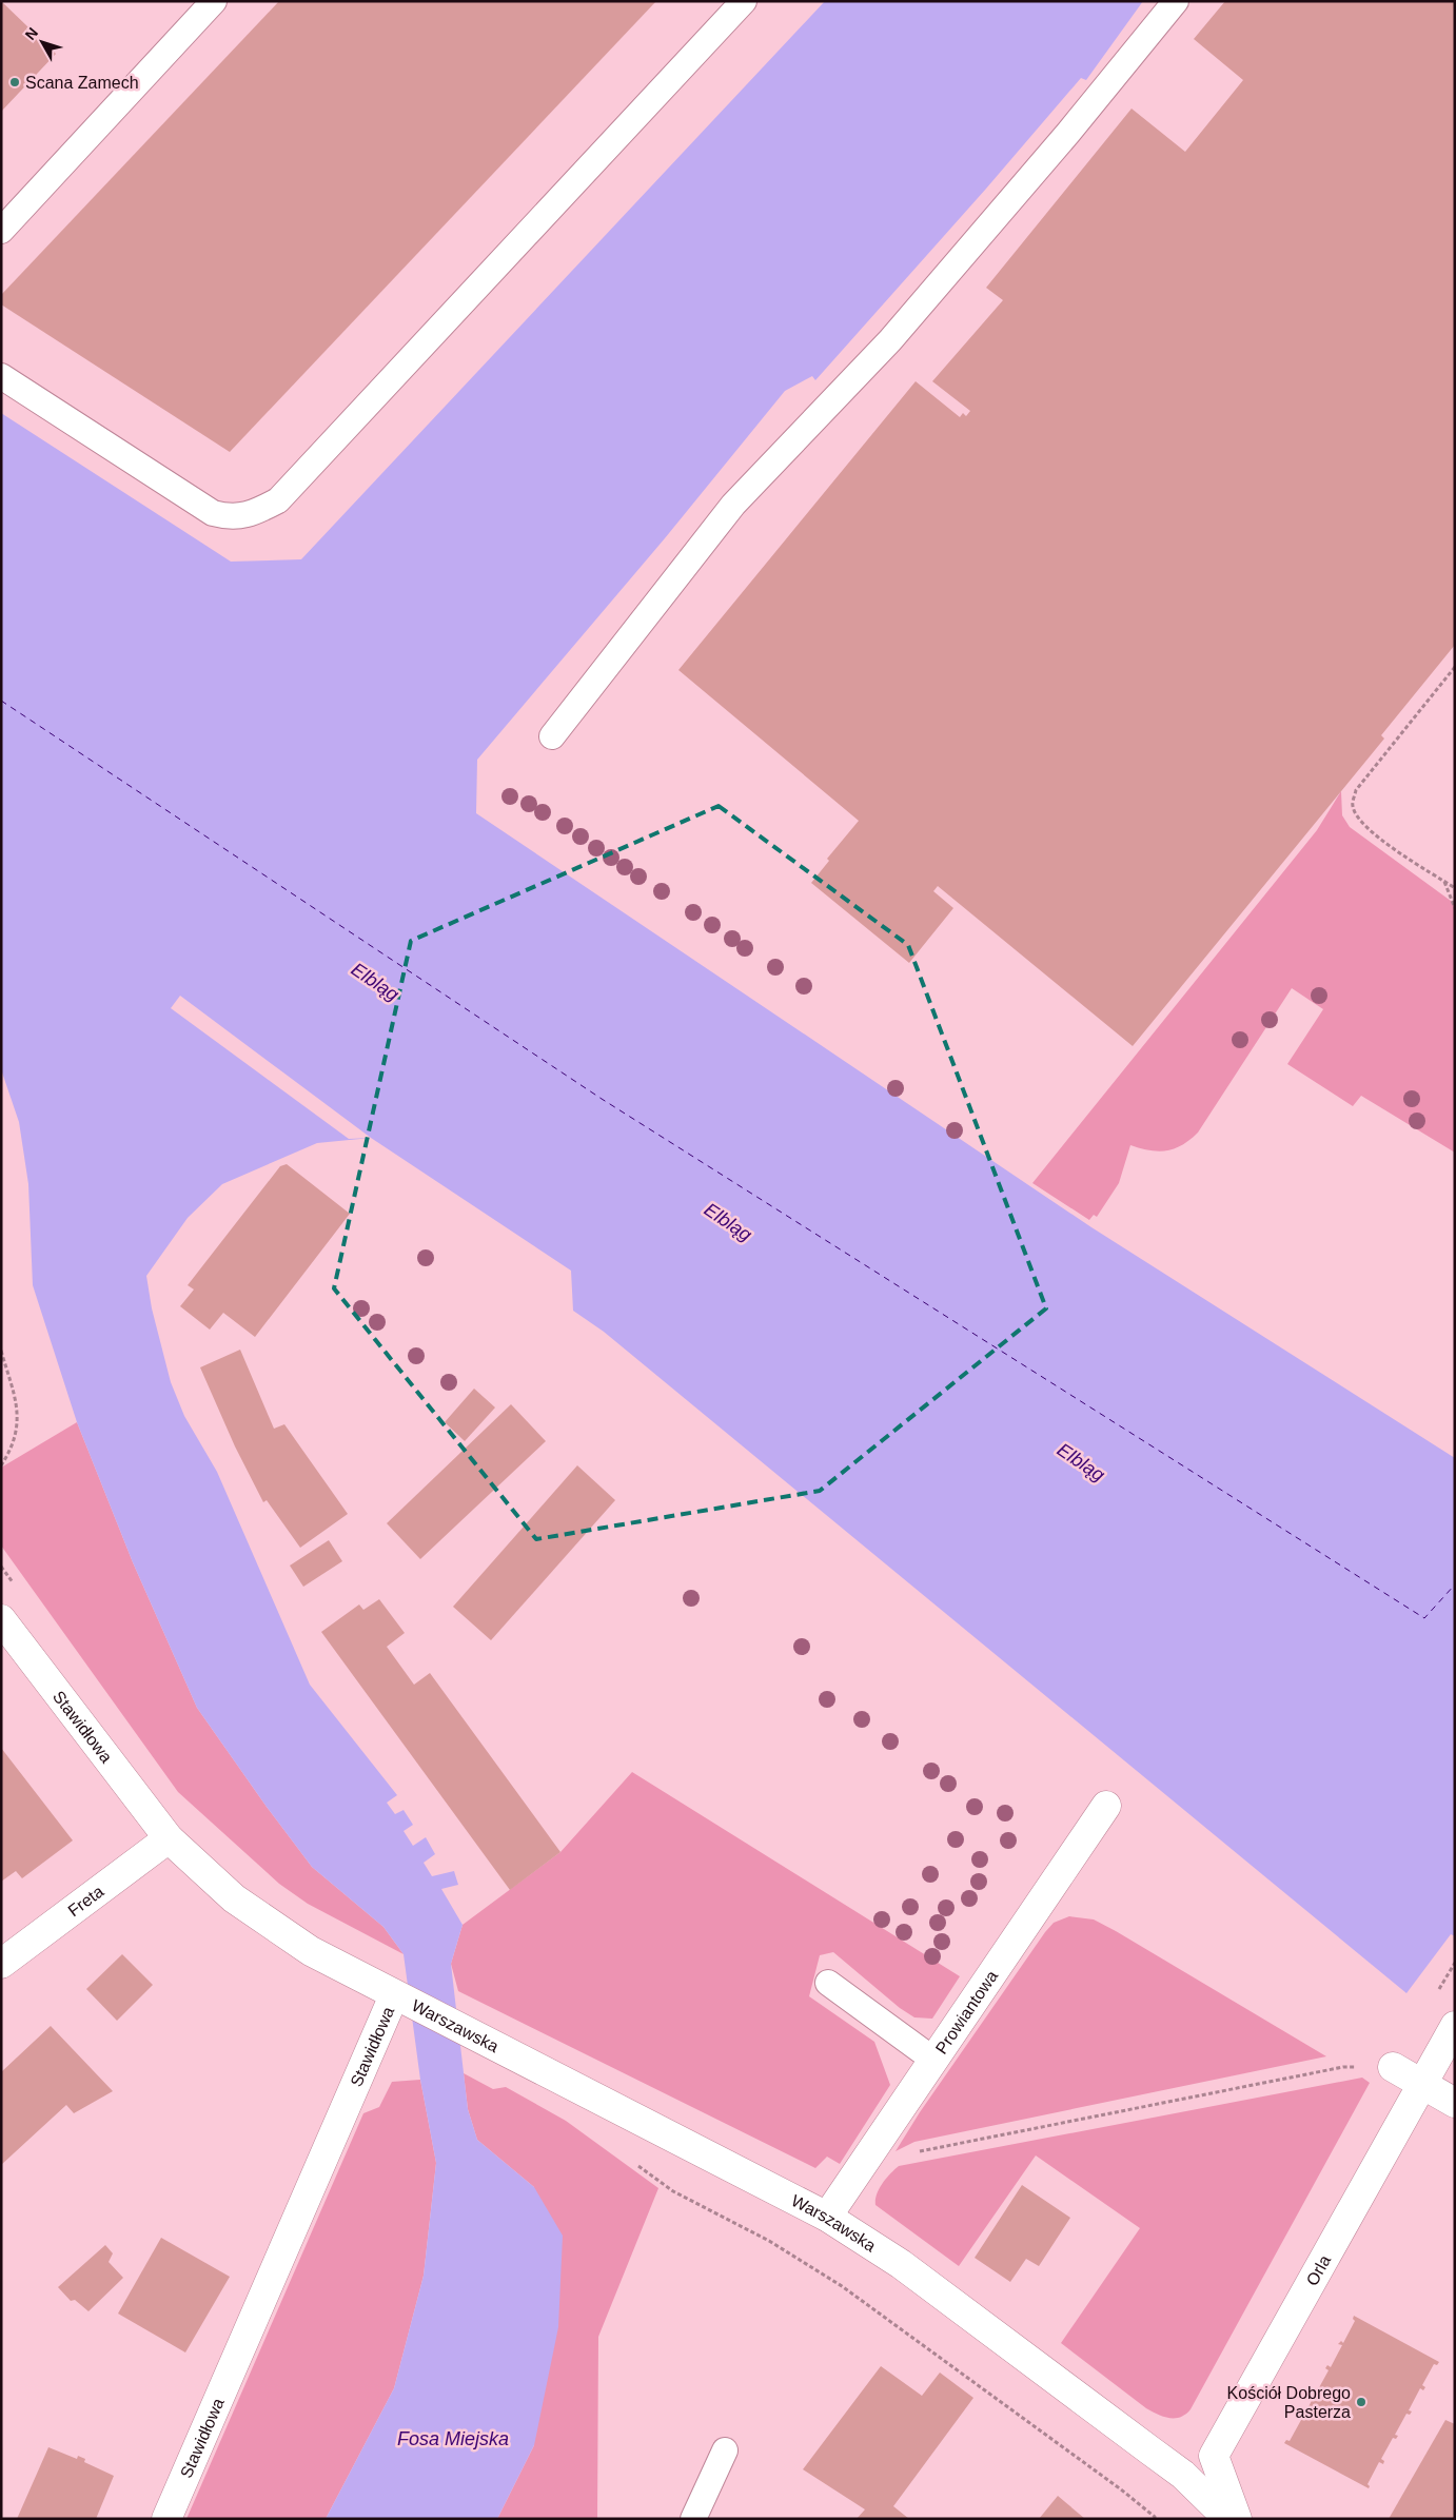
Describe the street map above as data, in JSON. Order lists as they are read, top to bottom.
{
  "streets": {
    "street": [
      "Stawidłowa",
      "Freta",
      "Prowiantowa",
      "Warszawska",
      "Orla"
    ]
  },
  "crossings": [
    ["Stawidłowa", "Freta"],
    ["Stawidłowa", "Warszawska"],
    ["Prowiantowa", "Warszawska"]
  ],
  "water": ["Elbląg", "Fosa Miejska"],
  "places": ["Scana Zamech", "Kościół Dobrego Pasterza"],
  "north": "top left"
}
